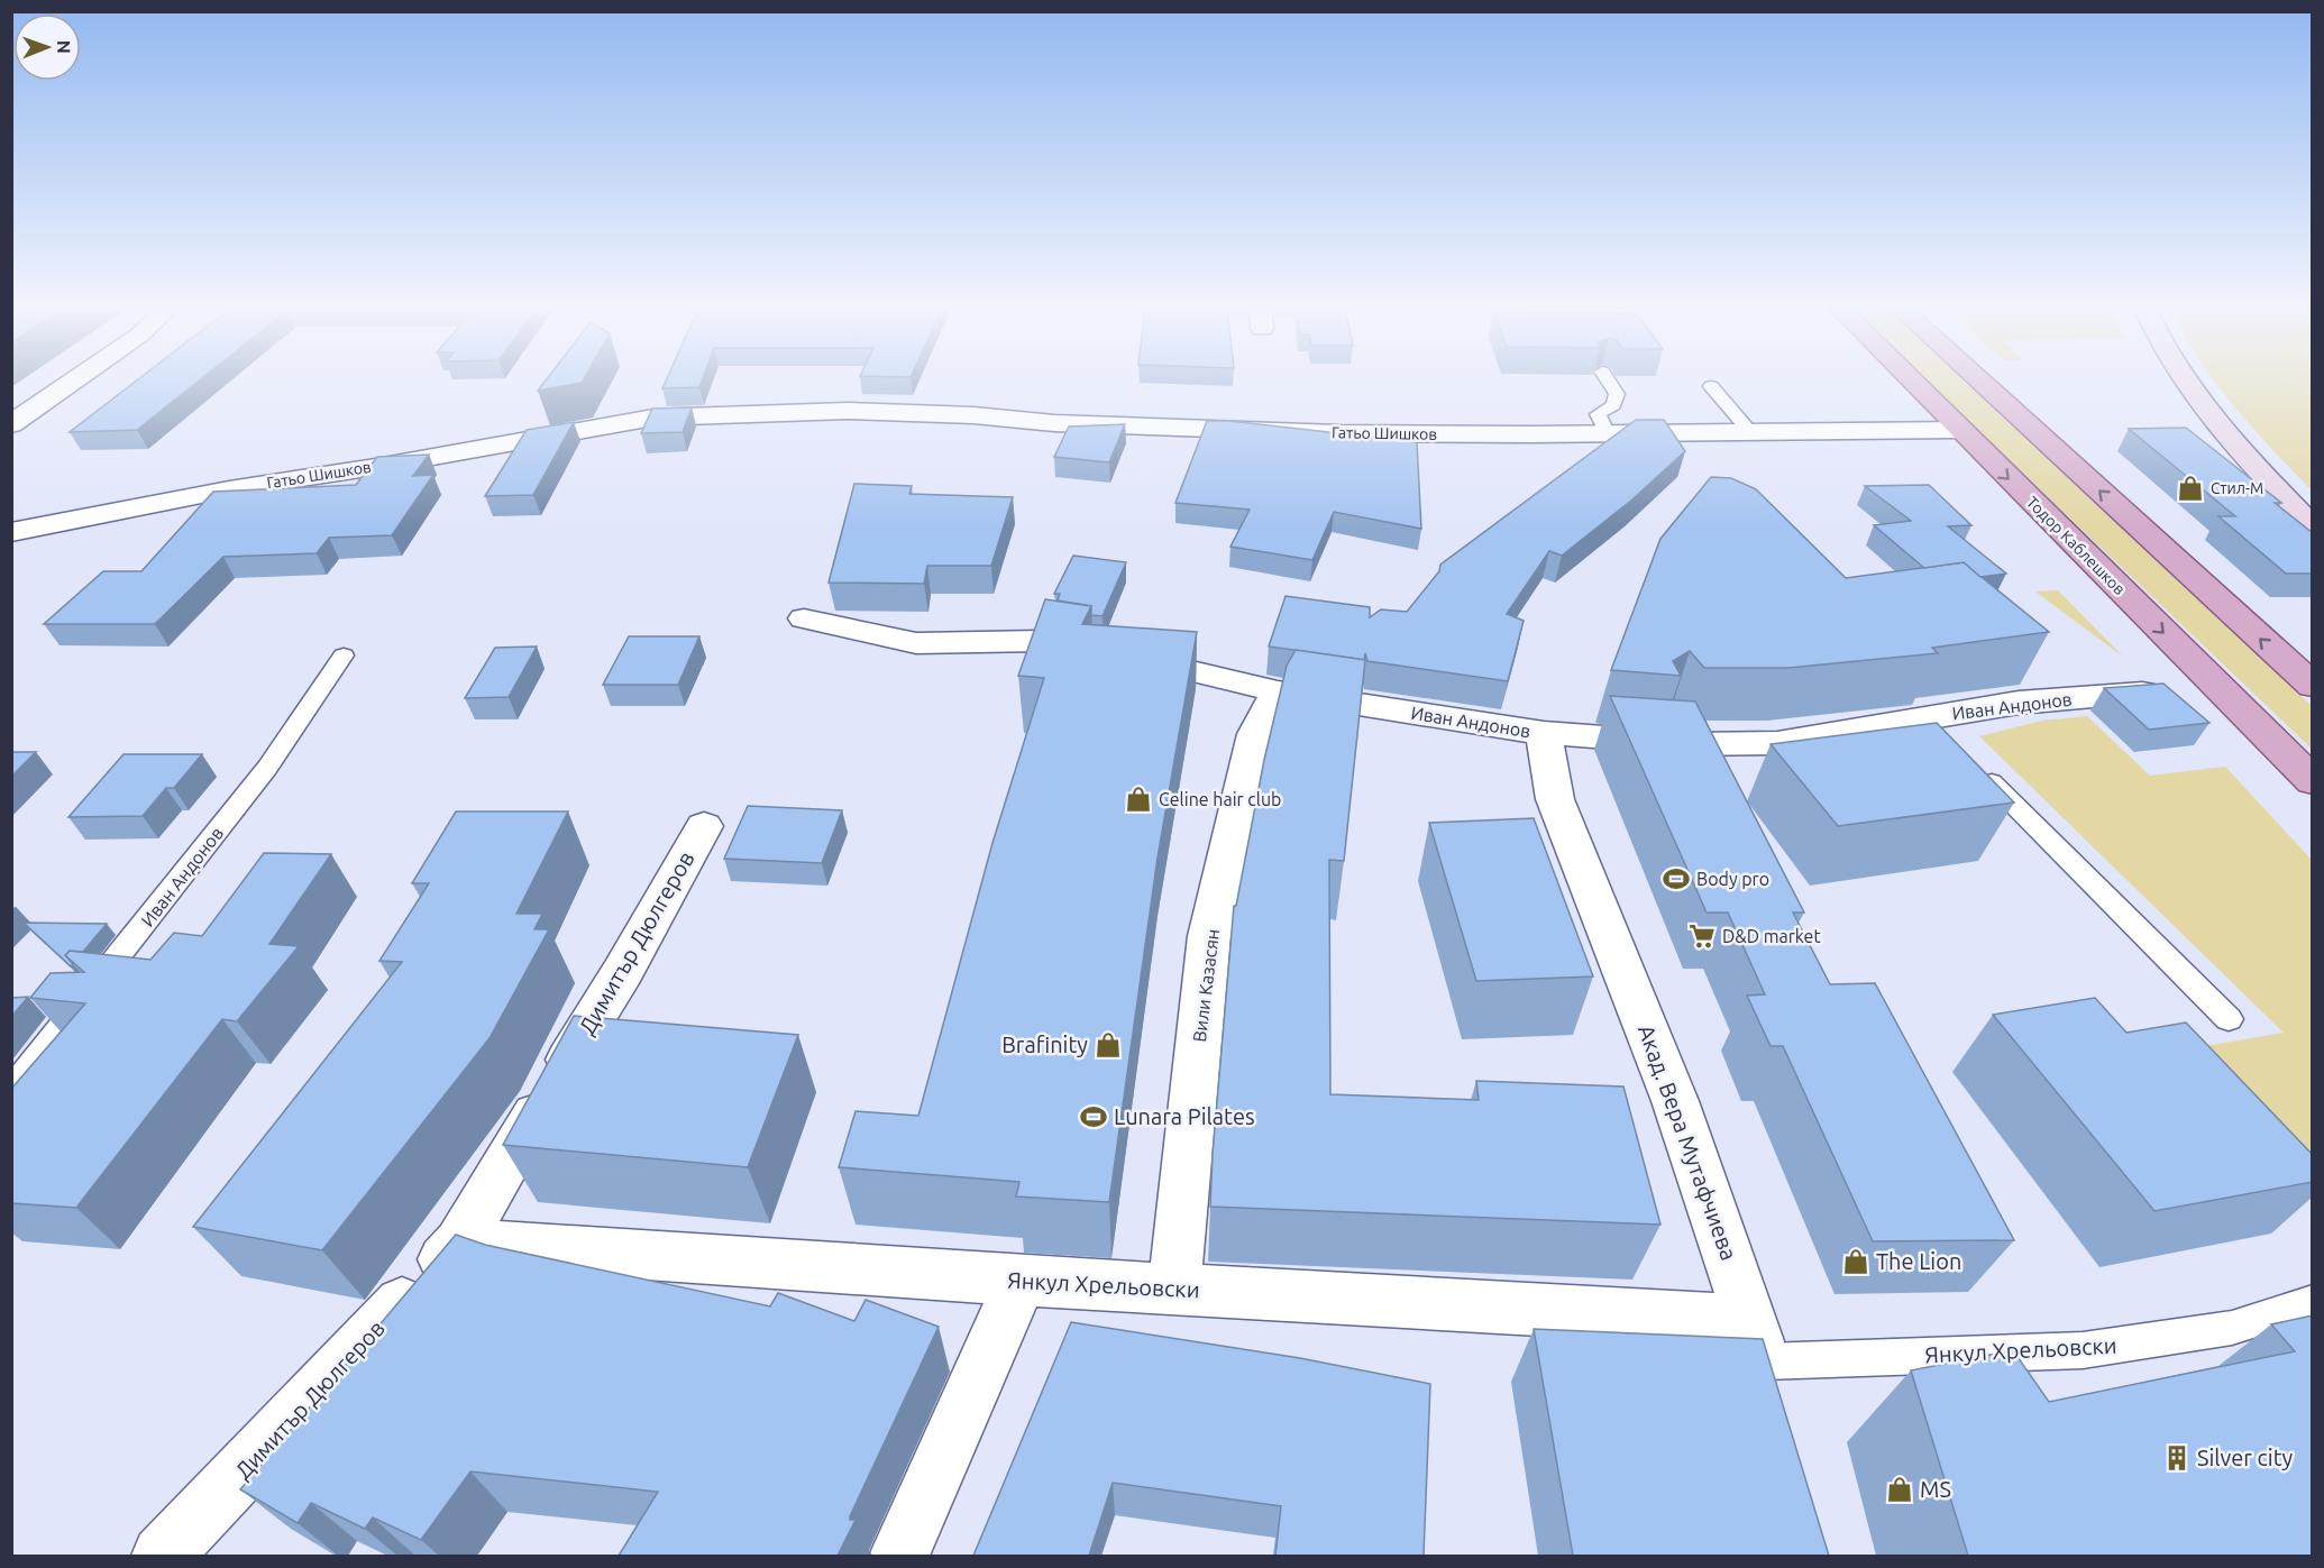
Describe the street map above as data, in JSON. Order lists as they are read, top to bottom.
{
  "streets": {
    "main road": ["Тодор Каблешков"],
    "street": [
      "Гатьо Шишков",
      "Иван Андонов",
      "Димитър Дюлгеров",
      "Вили Казасян",
      "Акад. Вера Мутафчиева",
      "Янкул Хрельовски"
    ]
  },
  "crossings": [
    ["Гатьо Шишков", "Тодор Каблешков"],
    ["Иван Андонов", "Вили Казасян"],
    ["Иван Андонов", "Акад. Вера Мутафчиева"],
    ["Димитър Дюлгеров", "Янкул Хрельовски"],
    ["Вили Казасян", "Янкул Хрельовски"],
    ["Акад. Вера Мутафчиева", "Янкул Хрельовски"]
  ],
  "places": {
    "shop": [
      "Стил-М",
      "Celine hair club",
      "Brafinity",
      "The Lion",
      "MS"
    ],
    "sports": ["Body pro", "Lunara Pilates"],
    "supermarket": ["D&D market"],
    "building": ["Silver city"]
  },
  "north": "right"
}
